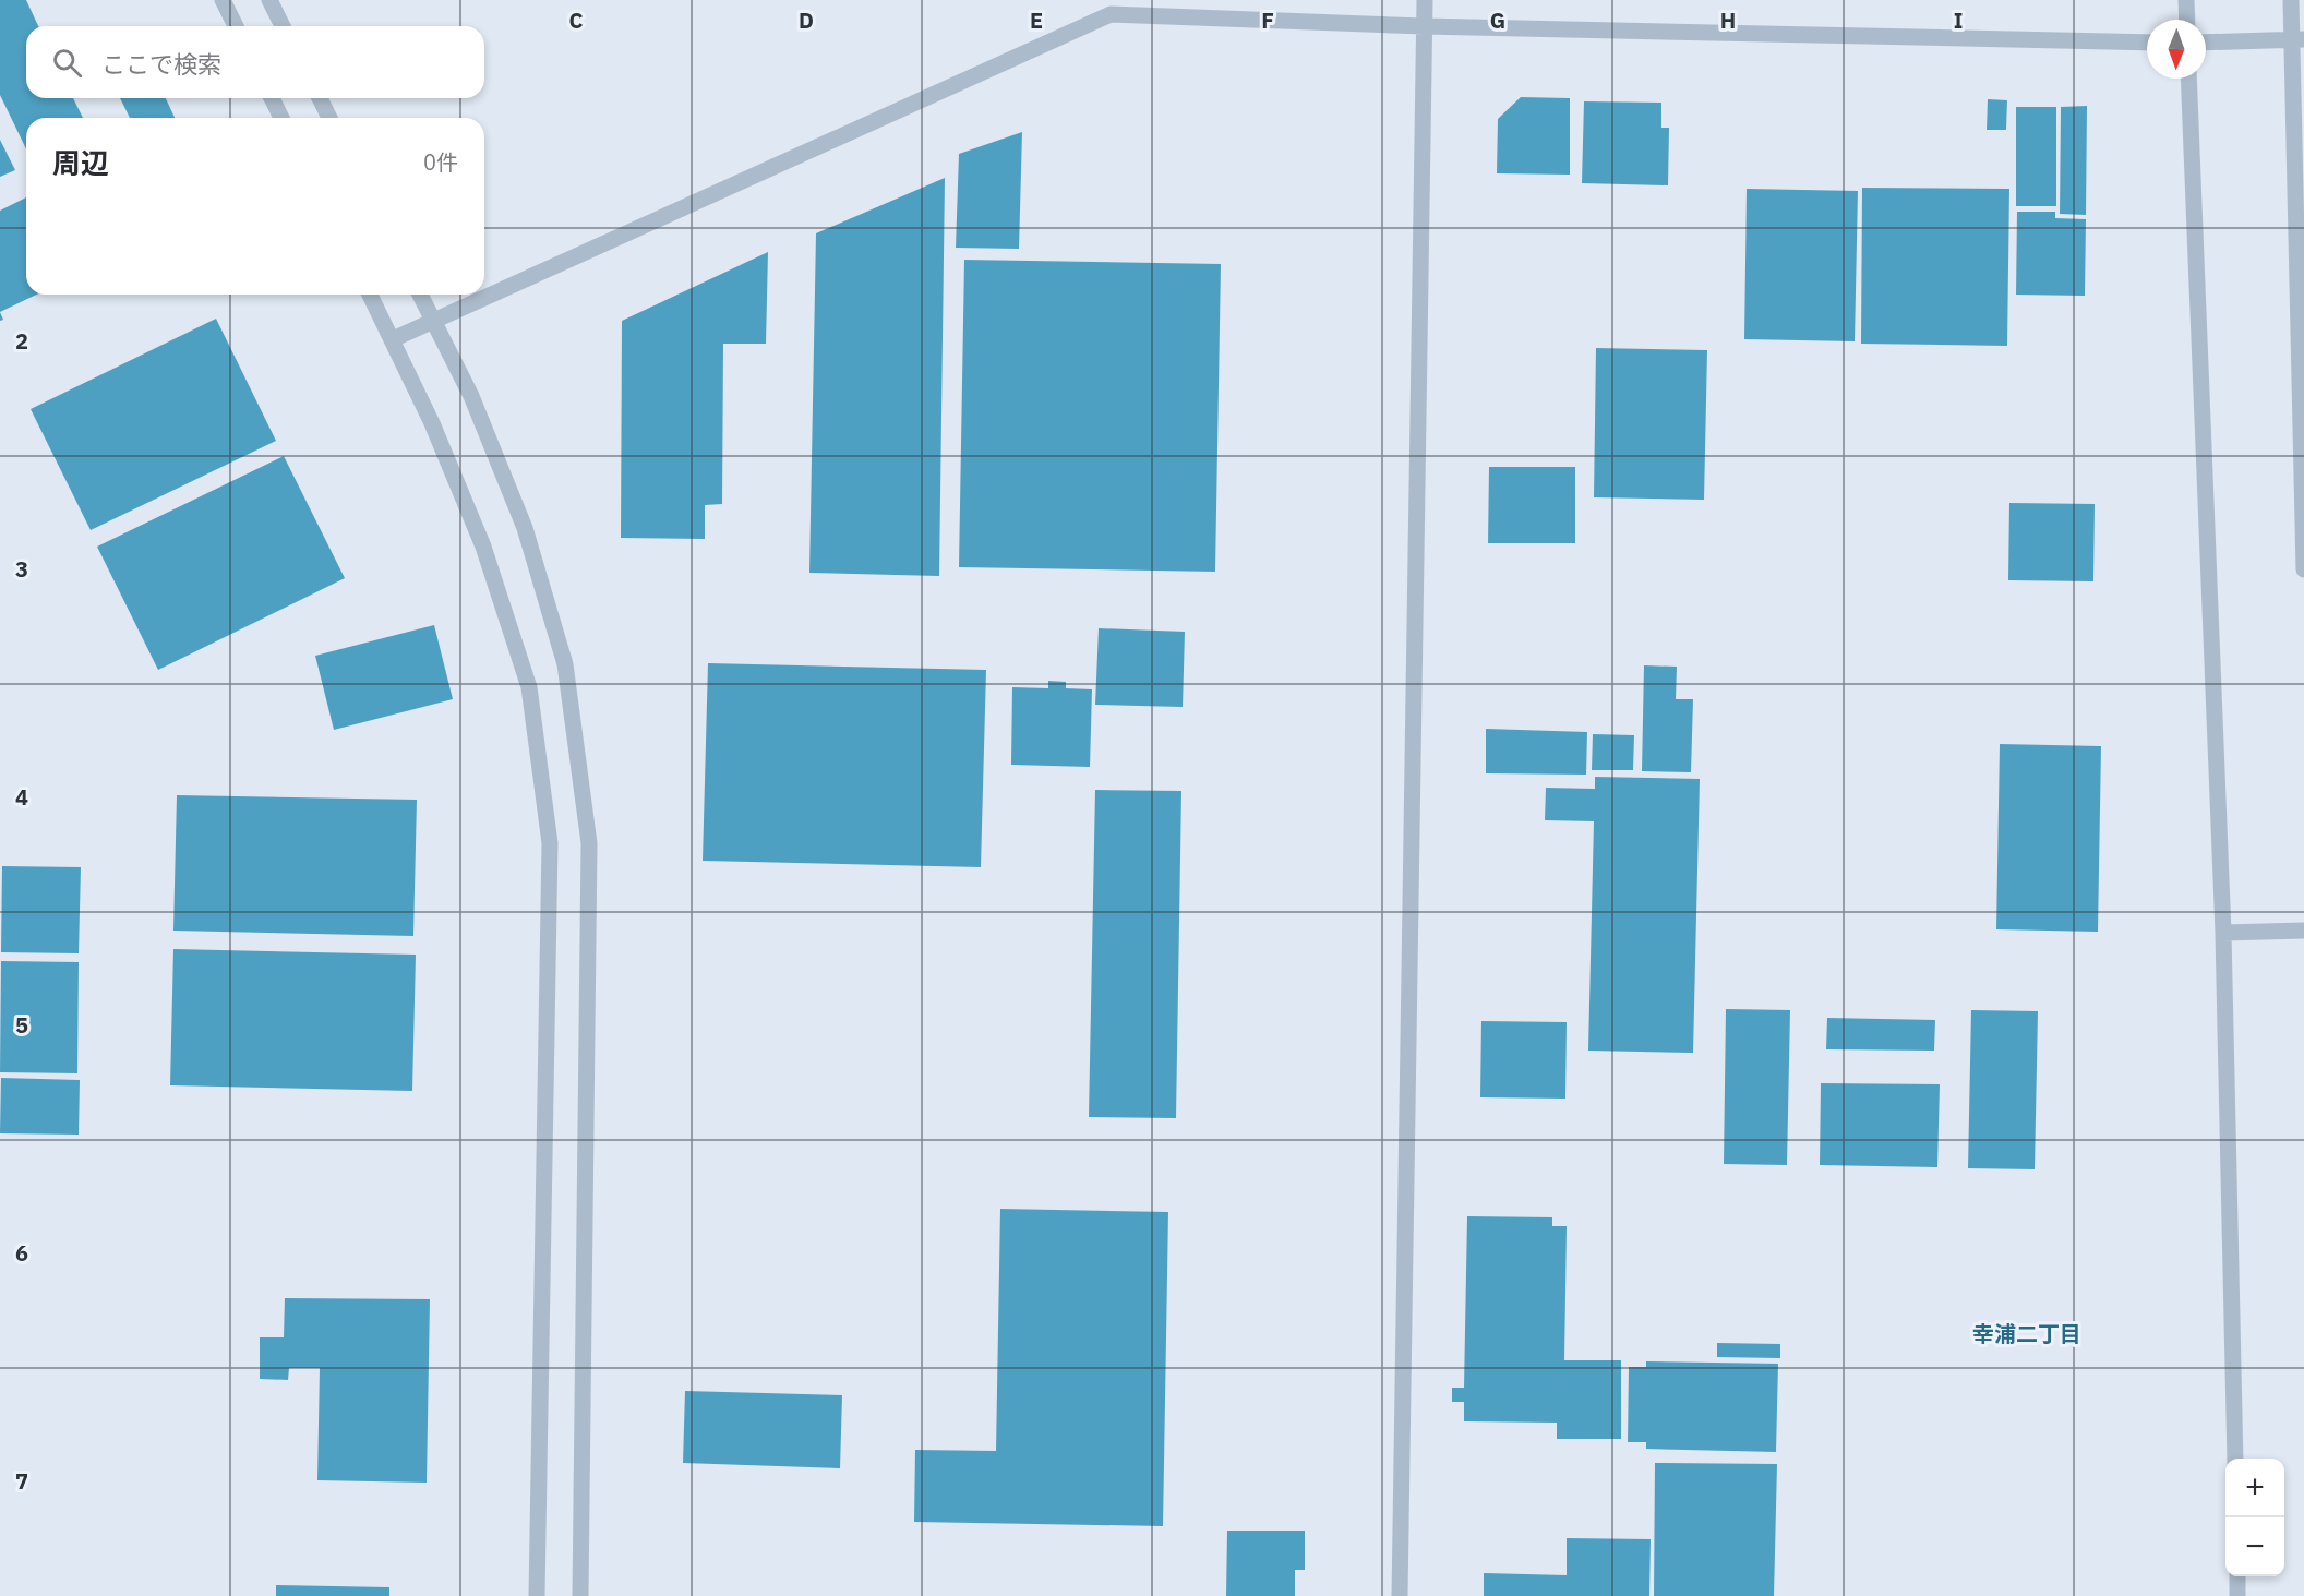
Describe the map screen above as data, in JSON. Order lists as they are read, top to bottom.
{
  "districts": ["幸浦二丁目"],
  "north": "bottom",
  "page": {
    "search": "ここで検索",
    "heading": ["周辺", "0件"],
    "map_buttons": ["+", "−"]
  },
  "grid": {
    "columns": [
      "C",
      "D",
      "E",
      "F",
      "G",
      "H",
      "I"
    ],
    "rows": [
      "2",
      "3",
      "4",
      "5",
      "6",
      "7"
    ]
  }
}
